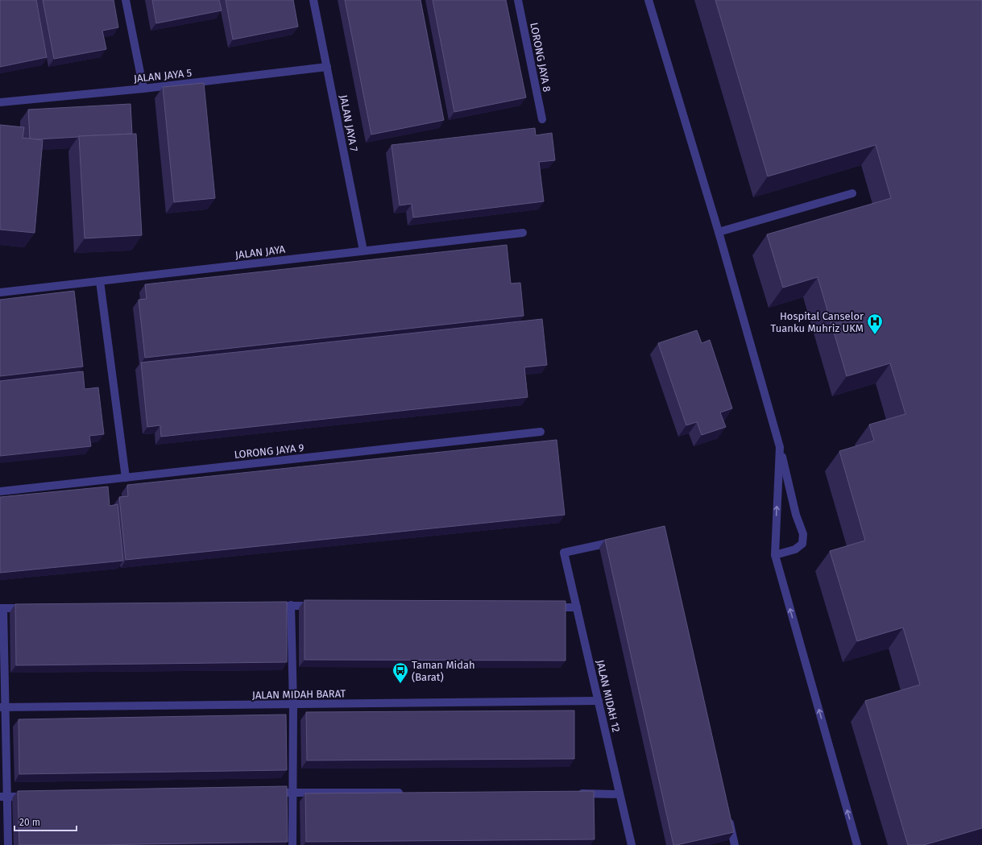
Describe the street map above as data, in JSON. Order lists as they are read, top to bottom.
{
  "streets": {
    "street": [
      "LORONG JAYA 8",
      "JALAN JAYA 5",
      "JALAN JAYA 7",
      "JALAN JAYA",
      "LORONG JAYA 9",
      "JALAN MIDAH BARAT",
      "JALAN MIDAH 12"
    ]
  },
  "crossings": [
    ["JALAN JAYA 5", "JALAN JAYA 7"],
    ["JALAN JAYA 7", "JALAN JAYA"],
    ["JALAN MIDAH BARAT", "JALAN MIDAH 12"]
  ],
  "places": {
    "hospital": ["Hospital Canselor Tuanku Muhriz UKM"],
    "bus stop": ["Taman Midah (Barat)"]
  },
  "scale_bar": "20 m"
}
